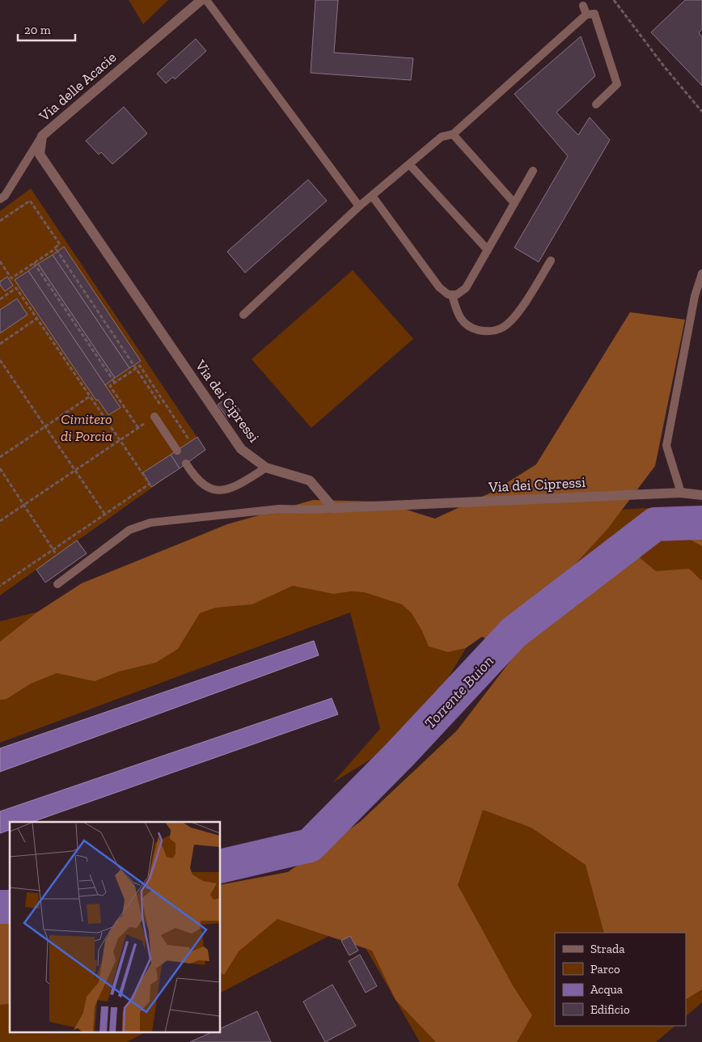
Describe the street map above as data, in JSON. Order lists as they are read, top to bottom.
{
  "streets": {
    "street": ["Via delle Acacie", "Via dei Cipressi"]
  },
  "crossings": [
    ["Via delle Acacie", "Via dei Cipressi"]
  ],
  "water": ["Torrente Buion"],
  "parks": ["Cimitero di Porcia"],
  "legend": [
    "Strada",
    "Parco",
    "Acqua",
    "Edificio"
  ],
  "scale_bar": "20 m"
}
